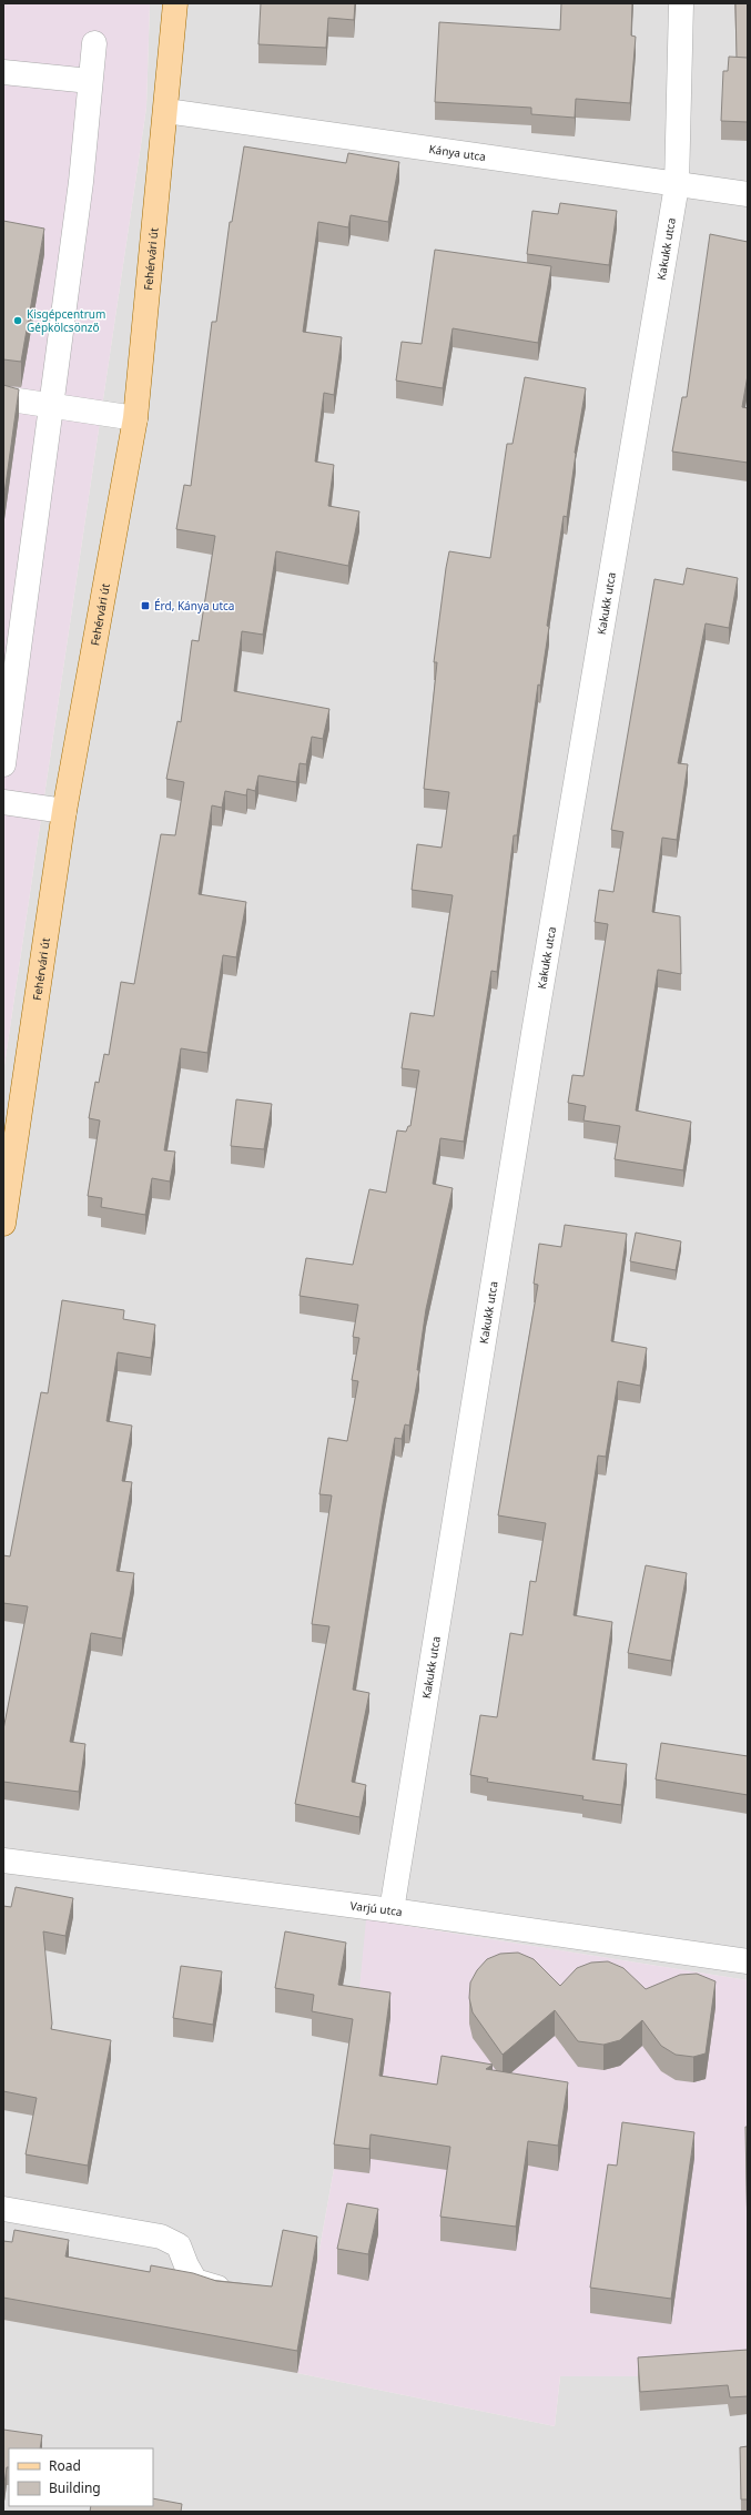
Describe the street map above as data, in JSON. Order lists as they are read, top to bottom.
{
  "streets": {
    "main road": ["Fehérvári út"],
    "street": ["Kánya utca", "Kakukk utca", "Varjú utca"]
  },
  "crossings": [
    ["Kánya utca", "Kakukk utca"],
    ["Kánya utca", "Fehérvári út"],
    ["Kakukk utca", "Varjú utca"]
  ],
  "places": {
    "other": ["Kisgépcentrum Gépkölcsönző"],
    "transit": ["Érd, Kánya utca"]
  },
  "legend": ["Road", "Building"]
}
